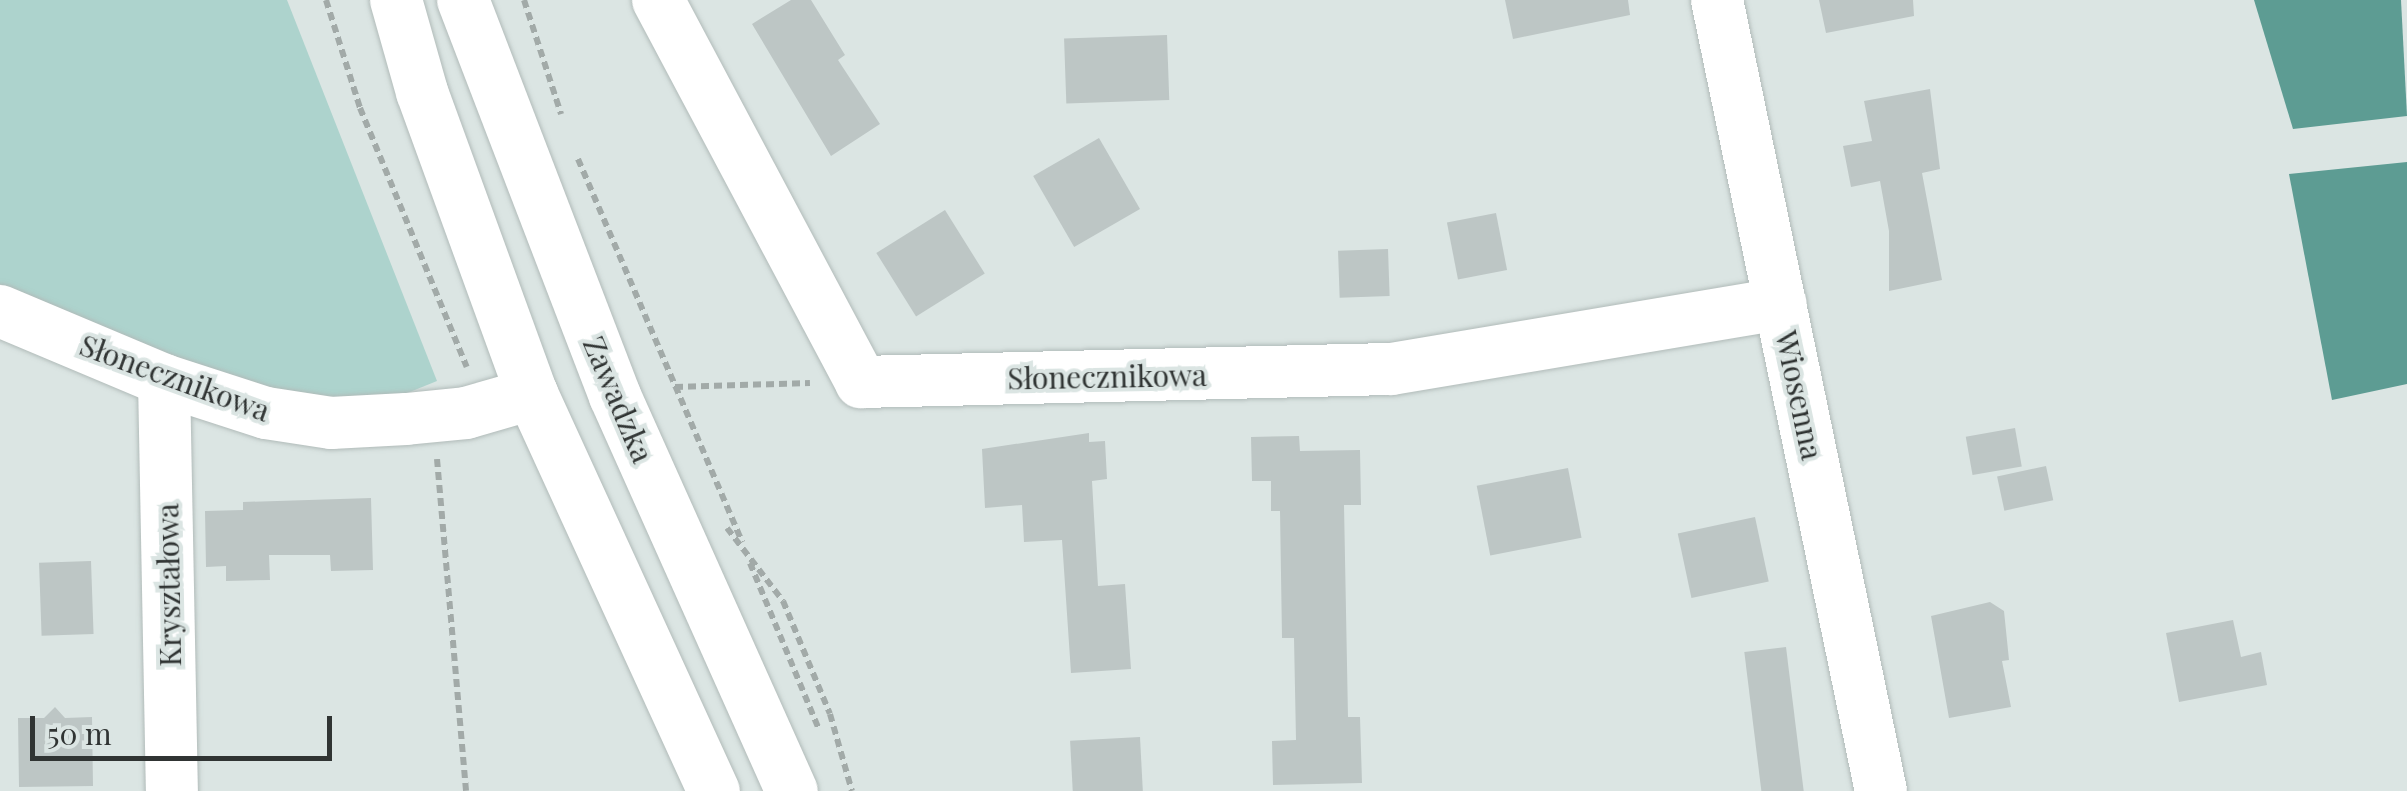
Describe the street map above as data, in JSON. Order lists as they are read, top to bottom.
{
  "streets": {
    "street": [
      "Słonecznikowa",
      "Wiosenna",
      "Zawadzka",
      "Kryształowa"
    ]
  },
  "crossings": [
    ["Słonecznikowa", "Wiosenna"],
    ["Słonecznikowa", "Kryształowa"]
  ],
  "scale_bar": "50 m"
}
